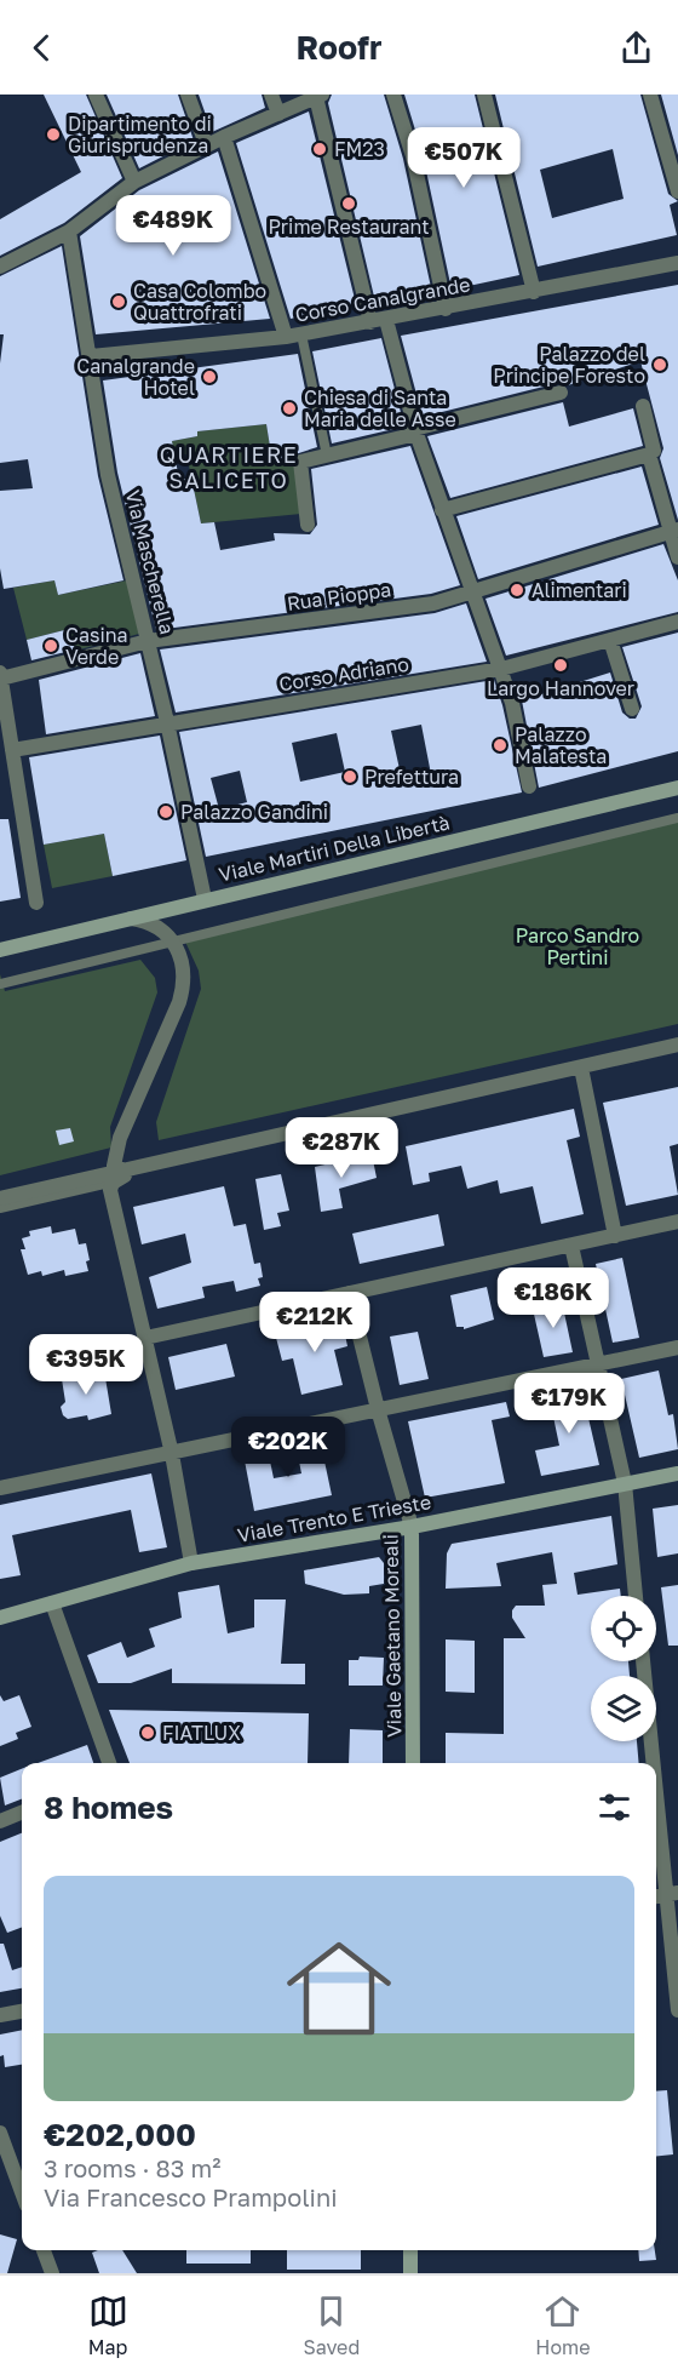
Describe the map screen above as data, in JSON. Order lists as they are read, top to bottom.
{
  "streets": {
    "street": [
      "Corso Canalgrande",
      "Via Mascherella",
      "Rua Pioppa",
      "Corso Adriano",
      "Viale Martiri Della Libertà",
      "Viale Trento E Trieste",
      "Viale Gaetano Moreali"
    ]
  },
  "crossings": [
    ["Corso Canalgrande", "Via Mascherella"],
    ["Via Mascherella", "Rua Pioppa"],
    ["Via Mascherella", "Corso Adriano"],
    ["Via Mascherella", "Viale Martiri Della Libertà"],
    ["Viale Trento E Trieste", "Viale Gaetano Moreali"]
  ],
  "districts": ["QUARTIERE SALICETO"],
  "parks": ["Parco Sandro Pertini"],
  "places": [
    "Dipartimento di Giurisprudenza",
    "FM23",
    "Prime Restaurant",
    "Casa Colombo Quattrofrati",
    "Palazzo del Principe Foresto",
    "Canalgrande Hotel",
    "Chiesa di Santa Maria delle Asse",
    "Alimentari",
    "Casina Verde",
    "Largo Hannover",
    "Palazzo Malatesta",
    "Prefettura",
    "Palazzo Gandini",
    "FIATLUX"
  ],
  "page": {
    "header": "Roofr",
    "price": [
      "€507K",
      "€489K",
      "€287K",
      "€186K",
      "€212K",
      "€395K",
      "€179K",
      "€202K"
    ],
    "heading": "8 homes",
    "list": [
      {
        "name": "€202,000",
        "note": "3 rooms · 83 m² · Via Francesco Prampolini"
      }
    ],
    "tabs": ["Map", "Saved", "Home"]
  }
}
